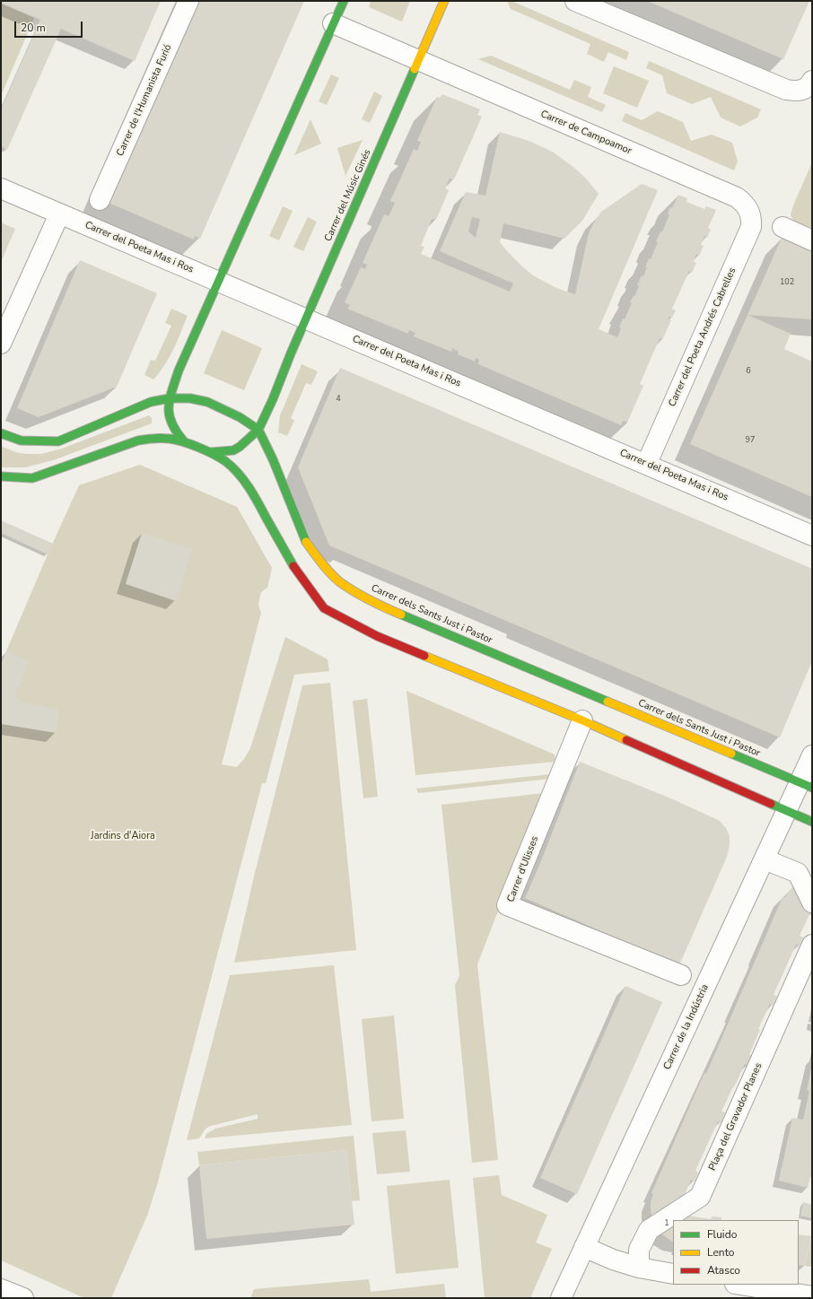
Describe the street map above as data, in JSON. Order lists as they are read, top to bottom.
{
  "streets": {
    "street": [
      "Carrer de l'Humanista Furió",
      "Carrer de Campoamor",
      "Carrer del Músic Ginés",
      "Carrer del Poeta Mas i Ros",
      "Carrer del Poeta Andrés Cabrelles",
      "Carrer dels Sants Just i Pastor",
      "Carrer d'Ulisses",
      "Carrer de la Indústria",
      "Plaça del Gravador Planes"
    ]
  },
  "crossings": [
    ["Carrer de Campoamor", "Carrer del Músic Ginés"],
    ["Carrer de Campoamor", "Carrer del Poeta Andrés Cabrelles"],
    ["Carrer del Músic Ginés", "Carrer del Poeta Mas i Ros"],
    ["Carrer del Músic Ginés", "Carrer dels Sants Just i Pastor"],
    ["Carrer del Poeta Mas i Ros", "Carrer del Poeta Andrés Cabrelles"],
    ["Carrer dels Sants Just i Pastor", "Carrer de la Indústria"]
  ],
  "parks": ["Jardins d'Aiora"],
  "house_numbers": [
    "102",
    "6",
    "4",
    "97",
    "1"
  ],
  "legend": ["Fluido", "Lento", "Atasco"],
  "scale_bar": "20 m"
}
